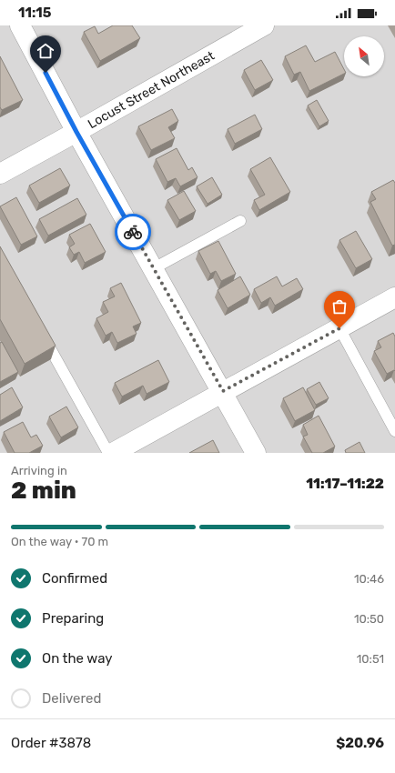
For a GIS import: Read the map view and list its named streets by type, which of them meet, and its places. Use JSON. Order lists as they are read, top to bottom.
{
  "streets": {
    "street": ["Locust Street Northeast"]
  },
  "north": "top left",
  "page": {
    "status": "11:15",
    "heading": ["2 min", "Arriving in", "11:17–11:22"],
    "panel": ["Order #3878", "$20.96"],
    "bar": "On the way · 70 m",
    "list": [
      ["Confirmed", "10:46"],
      ["Preparing", "10:50"],
      ["On the way", "10:51"],
      "Delivered"
    ]
  }
}
